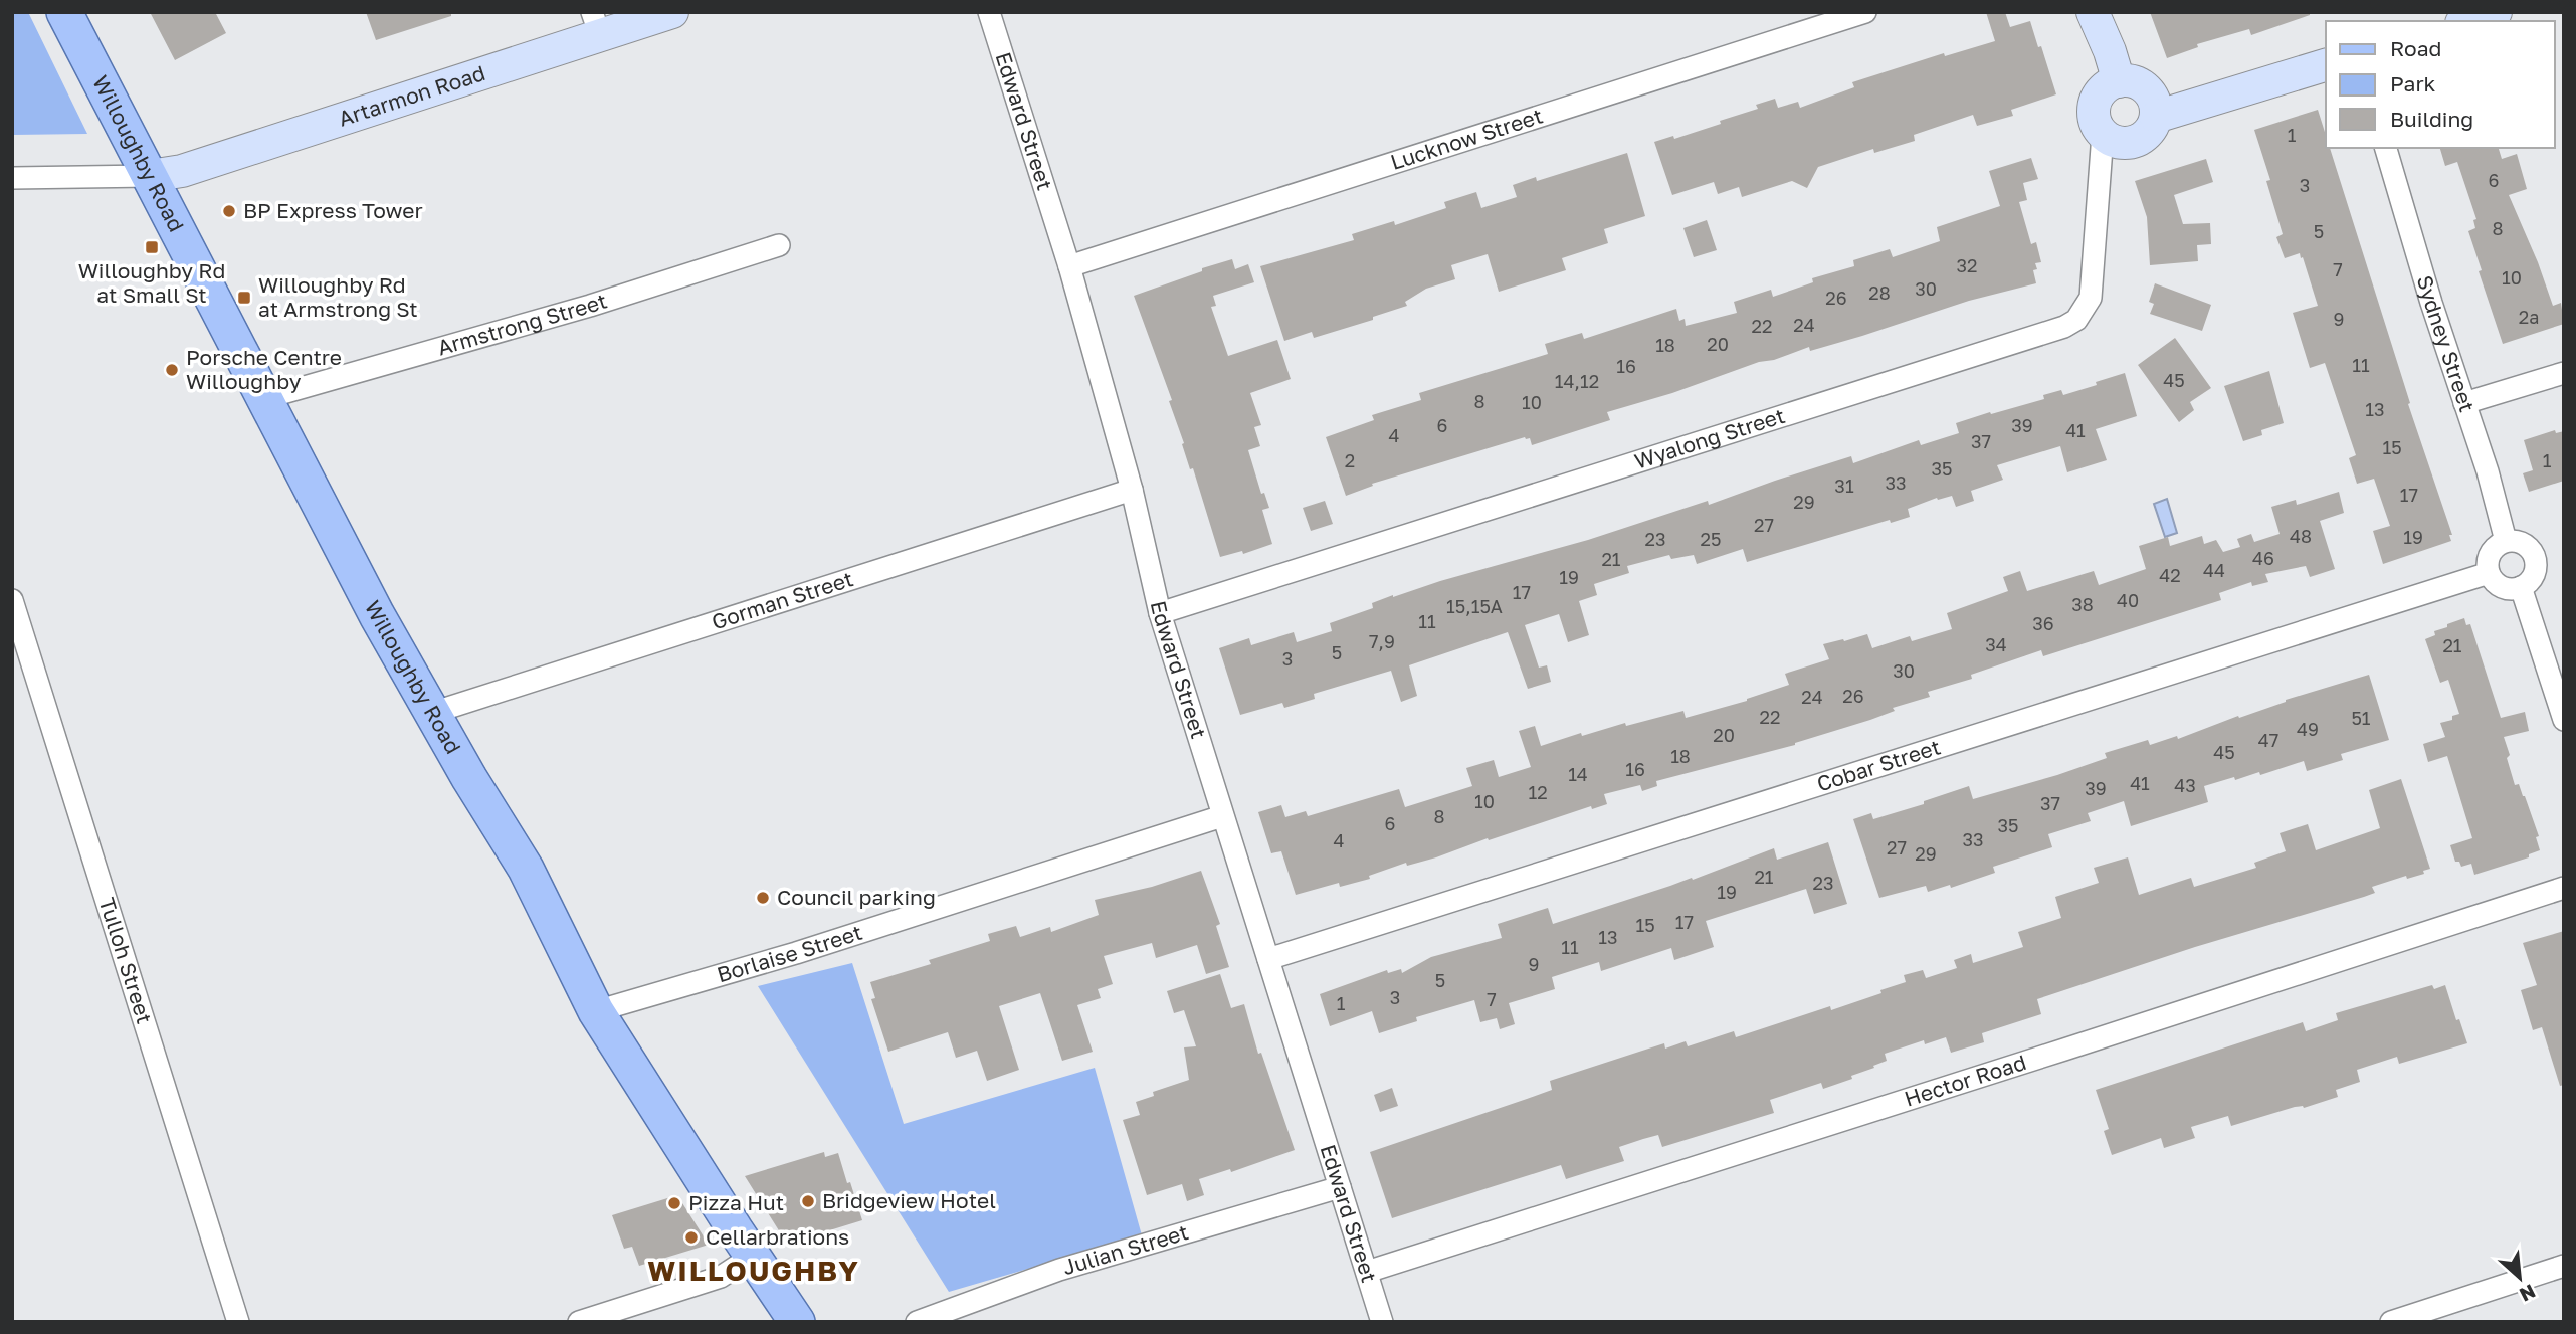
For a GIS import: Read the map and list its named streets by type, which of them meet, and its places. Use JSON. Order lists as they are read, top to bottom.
{
  "streets": {
    "main road": ["Willoughby Road"],
    "street": [
      "Artarmon Road",
      "Edward Street",
      "Lucknow Street",
      "Armstrong Street",
      "Sydney Street",
      "Wyalong Street",
      "Gorman Street",
      "Cobar Street",
      "Borlaise Street",
      "Tulloh Street",
      "Hector Road",
      "Julian Street"
    ]
  },
  "crossings": [
    ["Artarmon Road", "Willoughby Road"],
    ["Edward Street", "Lucknow Street"],
    ["Edward Street", "Wyalong Street"],
    ["Edward Street", "Gorman Street"],
    ["Edward Street", "Cobar Street"],
    ["Edward Street", "Borlaise Street"],
    ["Edward Street", "Hector Road"],
    ["Edward Street", "Julian Street"],
    ["Willoughby Road", "Armstrong Street"],
    ["Willoughby Road", "Gorman Street"],
    ["Willoughby Road", "Borlaise Street"],
    ["Sydney Street", "Cobar Street"]
  ],
  "districts": ["WILLOUGHBY"],
  "places": {
    "other": [
      "BP Express Tower",
      "Porsche Centre Willoughby",
      "Council parking",
      "Bridgeview Hotel",
      "Pizza Hut",
      "Cellarbrations"
    ],
    "transit": ["Willoughby Rd at Small St", "Willoughby Rd at Armstrong St"]
  },
  "house_numbers": [
    "1",
    "6",
    "3",
    "8",
    "5",
    "32",
    "7",
    "10",
    "30",
    "28",
    "26",
    "2a",
    "9",
    "24",
    "22",
    "20",
    "18",
    "11",
    "16",
    "45",
    "14,12",
    "8",
    "10",
    "13",
    "6",
    "39",
    "41",
    "4",
    "37",
    "15",
    "2",
    "1",
    "35",
    "33",
    "31",
    "17",
    "29",
    "27",
    "48",
    "19",
    "23",
    "25",
    "46",
    "21",
    "44",
    "42",
    "19",
    "17",
    "40",
    "38",
    "15,15A",
    "11",
    "36",
    "7,9",
    "34",
    "21",
    "5",
    "3",
    "30",
    "26",
    "24",
    "22",
    "51",
    "49",
    "20",
    "47",
    "45",
    "18",
    "16",
    "14",
    "41",
    "43",
    "39",
    "12",
    "10",
    "37",
    "8",
    "6",
    "35",
    "33",
    "4",
    "27",
    "29",
    "21",
    "23",
    "19",
    "17",
    "15",
    "13",
    "11",
    "9",
    "5",
    "3",
    "7",
    "1"
  ],
  "legend": ["Road", "Park", "Building"],
  "north": "bottom right"
}
